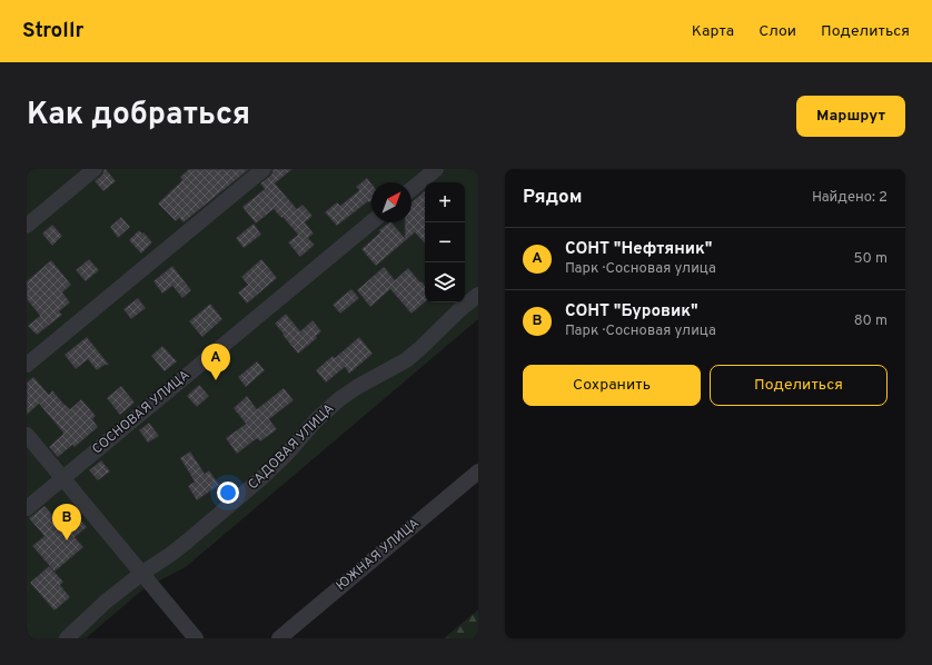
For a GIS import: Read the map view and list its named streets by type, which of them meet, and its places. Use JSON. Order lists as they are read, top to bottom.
{
  "streets": {
    "street": ["СОСНОВАЯ УЛИЦА", "САДОВАЯ УЛИЦА", "ЮЖНАЯ УЛИЦА"]
  },
  "north": "top right",
  "page": {
    "header": "Strollr",
    "nav": ["Карта", "Слои", "Поделиться"],
    "title": "Как добраться",
    "buttons": [
      "Маршрут",
      ["Сохранить", "Поделиться"]
    ],
    "heading": ["Рядом", "Найдено: 2"],
    "map_buttons": ["+", "−"],
    "list": [
      {
        "mark": "A",
        "name": "СОНТ \"Нефтяник\"",
        "note": "Парк · Сосновая улица",
        "value": "50 m"
      },
      {
        "mark": "B",
        "name": "СОНТ \"Буровик\"",
        "note": "Парк · Сосновая улица",
        "value": "80 m"
      }
    ],
    "pins": ["A", "B"]
  }
}
